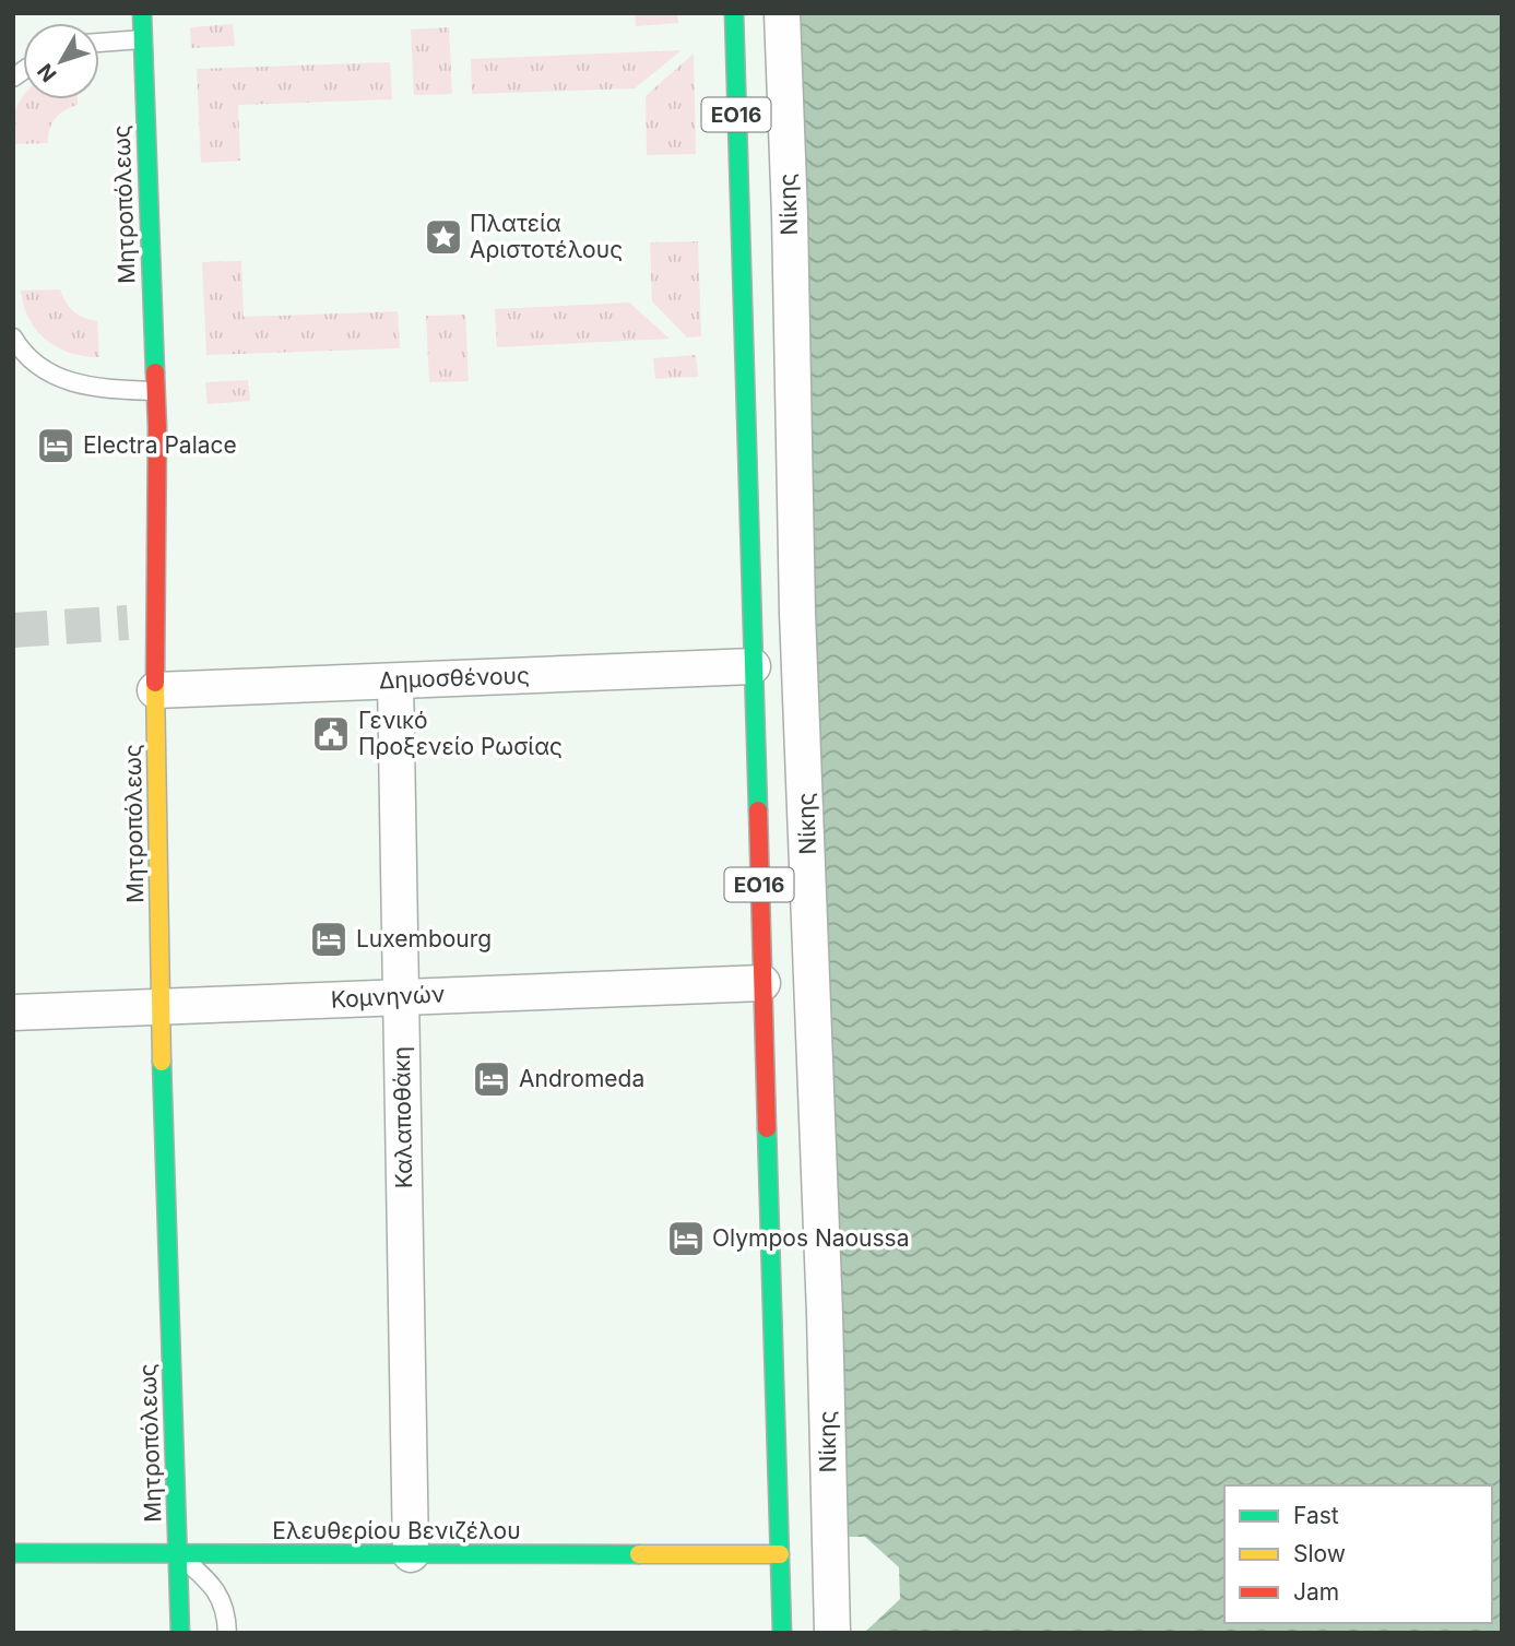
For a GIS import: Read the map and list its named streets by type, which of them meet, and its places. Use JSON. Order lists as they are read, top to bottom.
{
  "streets": {
    "main road": ["ΕΟ16", "Μητροπόλεως", "Ελευθερίου Βενιζέλου"],
    "street": [
      "Νίκης",
      "Δημοσθένους",
      "Κομνηνών",
      "Καλαποθάκη"
    ]
  },
  "crossings": [
    ["ΕΟ16", "Δημοσθένους"],
    ["ΕΟ16", "Κομνηνών"],
    ["ΕΟ16", "Ελευθερίου Βενιζέλου"],
    ["Μητροπόλεως", "Δημοσθένους"],
    ["Μητροπόλεως", "Κομνηνών"],
    ["Μητροπόλεως", "Ελευθερίου Βενιζέλου"],
    ["Δημοσθένους", "Καλαποθάκη"],
    ["Κομνηνών", "Καλαποθάκη"],
    ["Καλαποθάκη", "Ελευθερίου Βενιζέλου"]
  ],
  "places": {
    "place": ["Πλατεία Αριστοτέλους"],
    "hotel": [
      "Electra Palace",
      "Luxembourg",
      "Andromeda",
      "Olympos Naoussa"
    ],
    "public building": ["Γενικό Προξενείο Ρωσίας"]
  },
  "legend": ["Fast", "Slow", "Jam"],
  "north": "bottom left"
}
